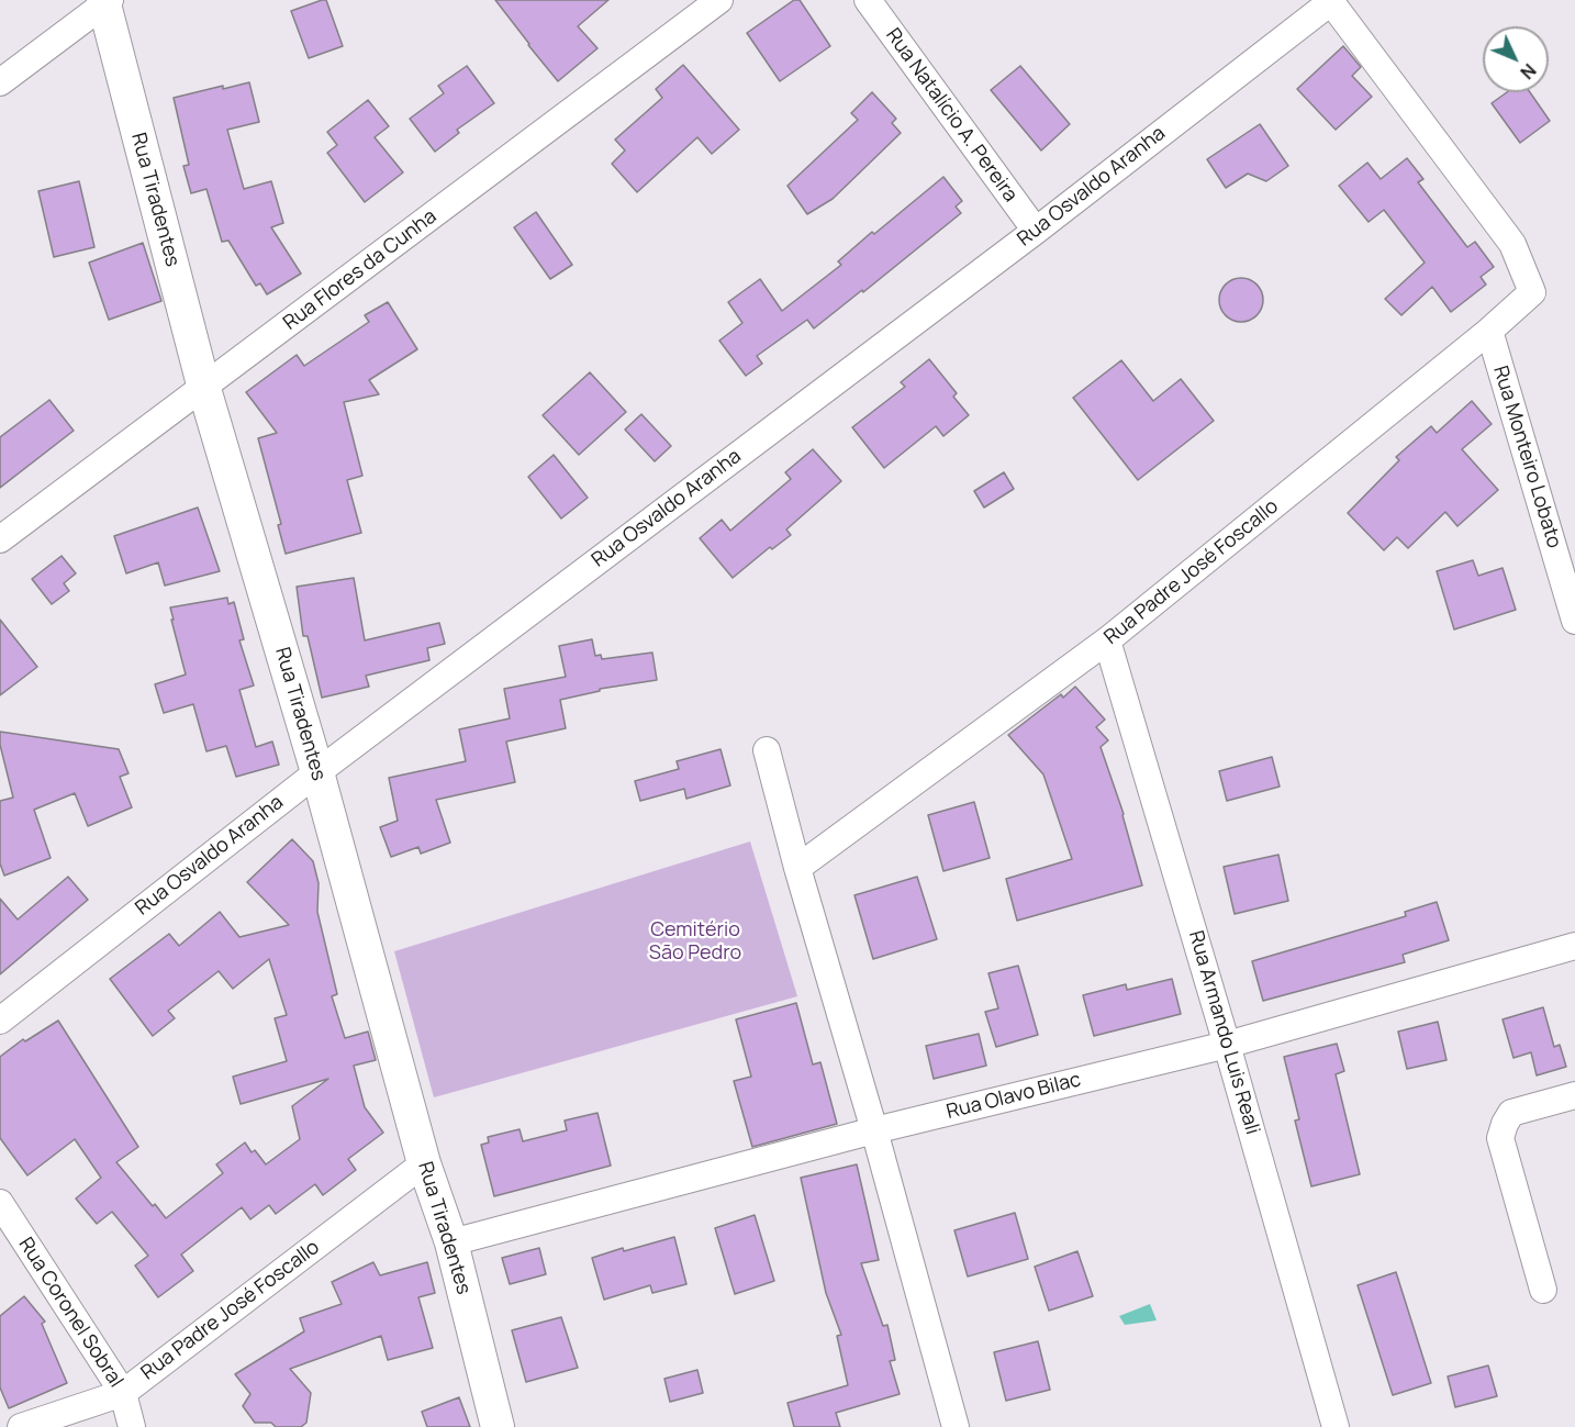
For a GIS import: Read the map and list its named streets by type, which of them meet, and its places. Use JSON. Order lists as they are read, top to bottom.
{
  "streets": {
    "street": [
      "Rua Natalício A. Pereira",
      "Rua Osvaldo Aranha",
      "Rua Tiradentes",
      "Rua Flores da Cunha",
      "Rua Monteiro Lobato",
      "Rua Padre José Foscallo",
      "Rua Armando Luis Reali",
      "Rua Olavo Bilac",
      "Rua Coronel Sobral"
    ]
  },
  "crossings": [
    ["Rua Natalício A. Pereira", "Rua Osvaldo Aranha"],
    ["Rua Osvaldo Aranha", "Rua Tiradentes"],
    ["Rua Osvaldo Aranha", "Rua Padre José Foscallo"],
    ["Rua Tiradentes", "Rua Flores da Cunha"],
    ["Rua Tiradentes", "Rua Padre José Foscallo"],
    ["Rua Tiradentes", "Rua Olavo Bilac"],
    ["Rua Monteiro Lobato", "Rua Padre José Foscallo"],
    ["Rua Padre José Foscallo", "Rua Armando Luis Reali"],
    ["Rua Padre José Foscallo", "Rua Coronel Sobral"],
    ["Rua Armando Luis Reali", "Rua Olavo Bilac"]
  ],
  "parks": ["Cemitério São Pedro"],
  "north": "bottom right"
}
